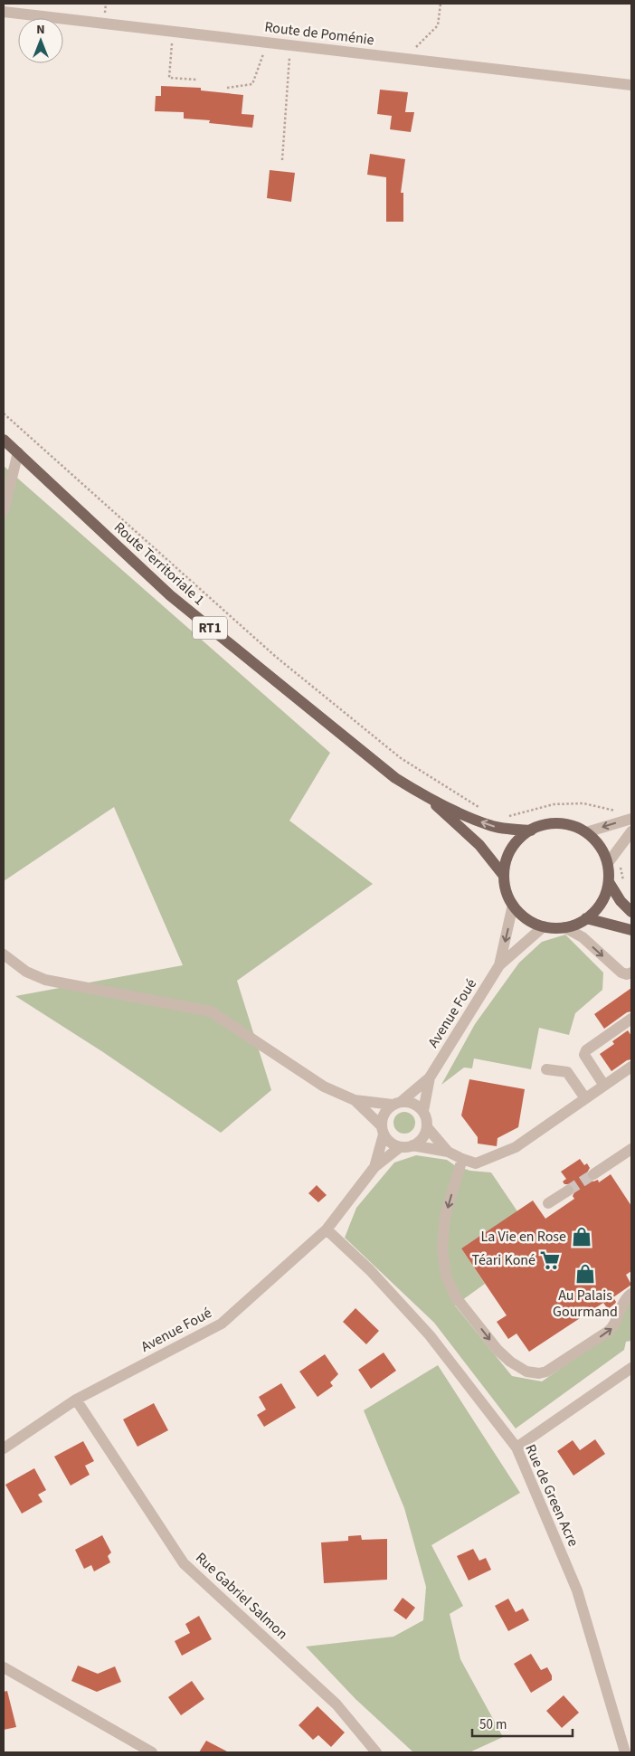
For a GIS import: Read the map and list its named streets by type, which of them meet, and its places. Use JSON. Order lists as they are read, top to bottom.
{
  "streets": {
    "main road": ["Route Territoriale 1", "RT1"],
    "street": [
      "Route de Poménie",
      "Avenue Foué",
      "Rue de Green Acre",
      "Rue Gabriel Salmon"
    ]
  },
  "crossings": [
    ["Route Territoriale 1", "Avenue Foué"],
    ["Avenue Foué", "Rue de Green Acre"],
    ["Avenue Foué", "Rue Gabriel Salmon"]
  ],
  "places": {
    "shop": ["La Vie en Rose", "Au Palais Gourmand"],
    "supermarket": ["Téari Koné"]
  },
  "scale_bar": "50 m",
  "north": "top"
}
